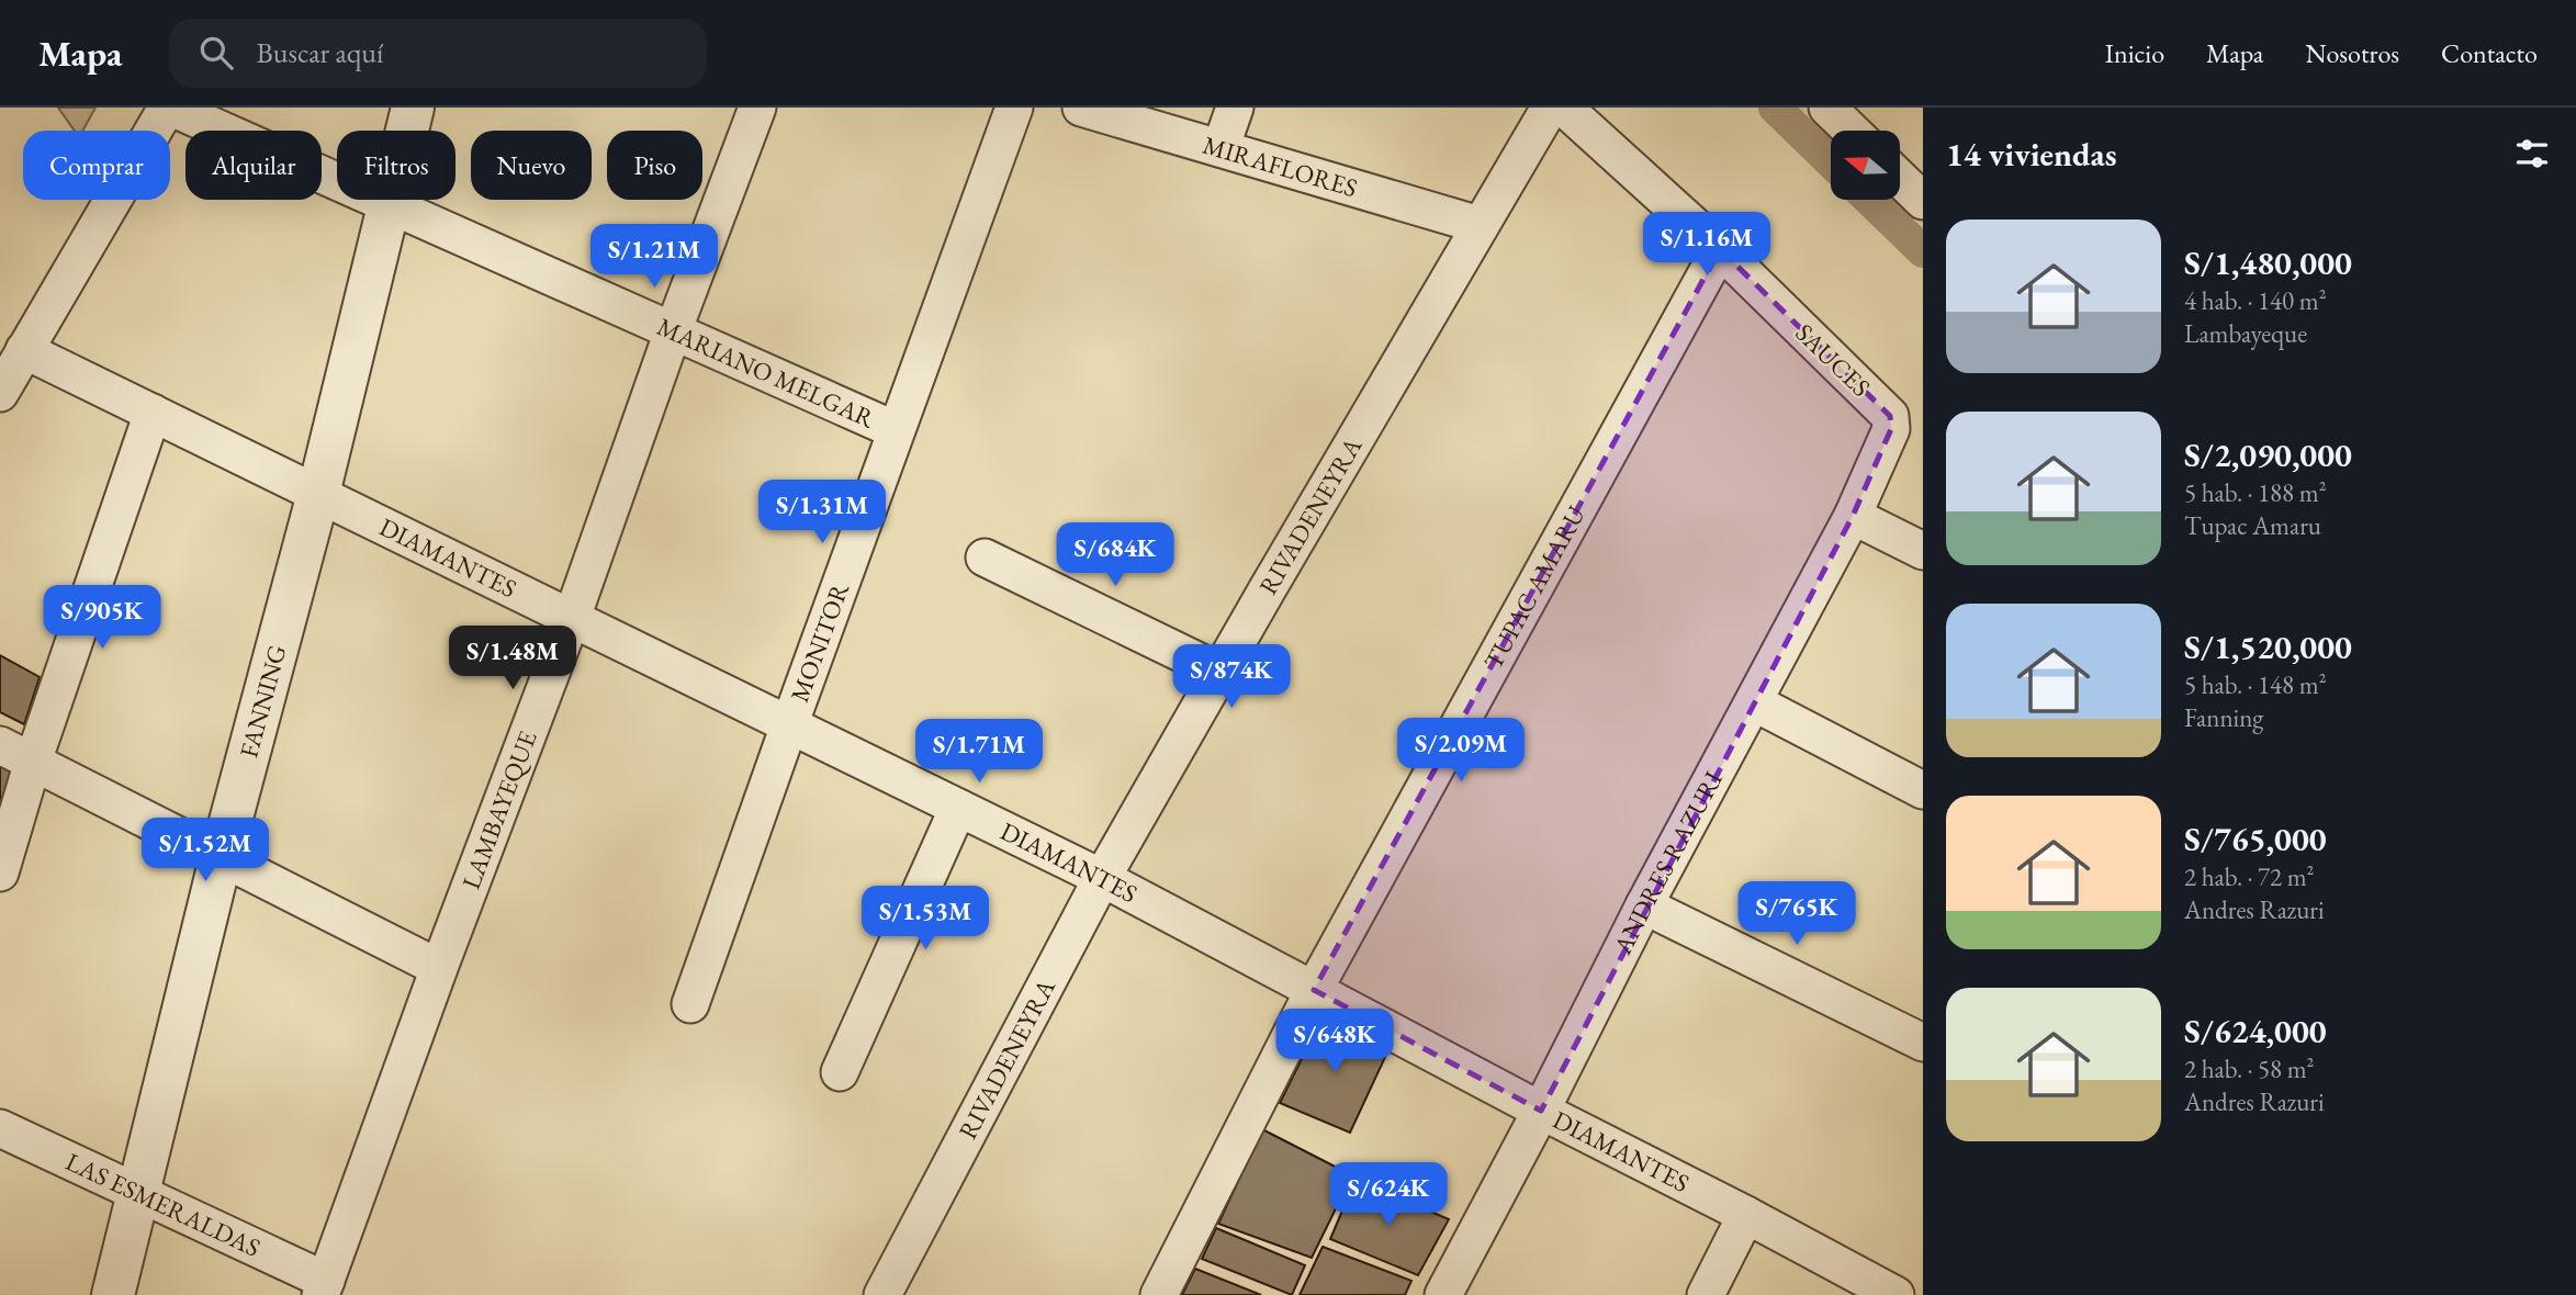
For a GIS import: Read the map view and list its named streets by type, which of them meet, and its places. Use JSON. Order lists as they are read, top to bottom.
{
  "streets": {
    "street": [
      "MIRAFLORES",
      "SAUCES",
      "MARIANO MELGAR",
      "RIVADENEYRA",
      "DIAMANTES",
      "TUPAC AMARU",
      "MONITOR",
      "FANNING",
      "LAMBAYEQUE",
      "ANDRES RAZURI",
      "LAS ESMERALDAS"
    ]
  },
  "crossings": [
    ["MIRAFLORES", "RIVADENEYRA"],
    ["SAUCES", "TUPAC AMARU"],
    ["SAUCES", "ANDRES RAZURI"],
    ["MARIANO MELGAR", "MONITOR"],
    ["MARIANO MELGAR", "FANNING"],
    ["MARIANO MELGAR", "LAMBAYEQUE"],
    ["RIVADENEYRA", "DIAMANTES"],
    ["DIAMANTES", "TUPAC AMARU"],
    ["DIAMANTES", "MONITOR"],
    ["DIAMANTES", "FANNING"],
    ["DIAMANTES", "LAMBAYEQUE"],
    ["DIAMANTES", "ANDRES RAZURI"],
    ["FANNING", "LAS ESMERALDAS"],
    ["LAMBAYEQUE", "LAS ESMERALDAS"]
  ],
  "north": "left",
  "page": {
    "header": "Mapa",
    "search": "Buscar aquí",
    "nav": [
      "Inicio",
      "Mapa",
      "Nosotros",
      "Contacto"
    ],
    "heading": "14 viviendas",
    "chip": [
      "Comprar",
      "Alquilar",
      "Filtros",
      "Nuevo",
      "Piso"
    ],
    "list": [
      {
        "name": "S/1,480,000",
        "note": "4 hab. · 140 m² · Lambayeque"
      },
      {
        "name": "S/2,090,000",
        "note": "5 hab. · 188 m² · Tupac Amaru"
      },
      {
        "name": "S/1,520,000",
        "note": "5 hab. · 148 m² · Fanning"
      },
      {
        "name": "S/765,000",
        "note": "2 hab. · 72 m² · Andres Razuri"
      },
      {
        "name": "S/624,000",
        "note": "2 hab. · 58 m² · Andres Razuri"
      }
    ],
    "price": [
      "S/1.16M",
      "S/1.21M",
      "S/1.31M",
      "S/684K",
      "S/905K",
      "S/1.48M",
      "S/874K",
      "S/2.09M",
      "S/1.71M",
      "S/1.52M",
      "S/765K",
      "S/1.53M",
      "S/648K",
      "S/624K"
    ]
  }
}
